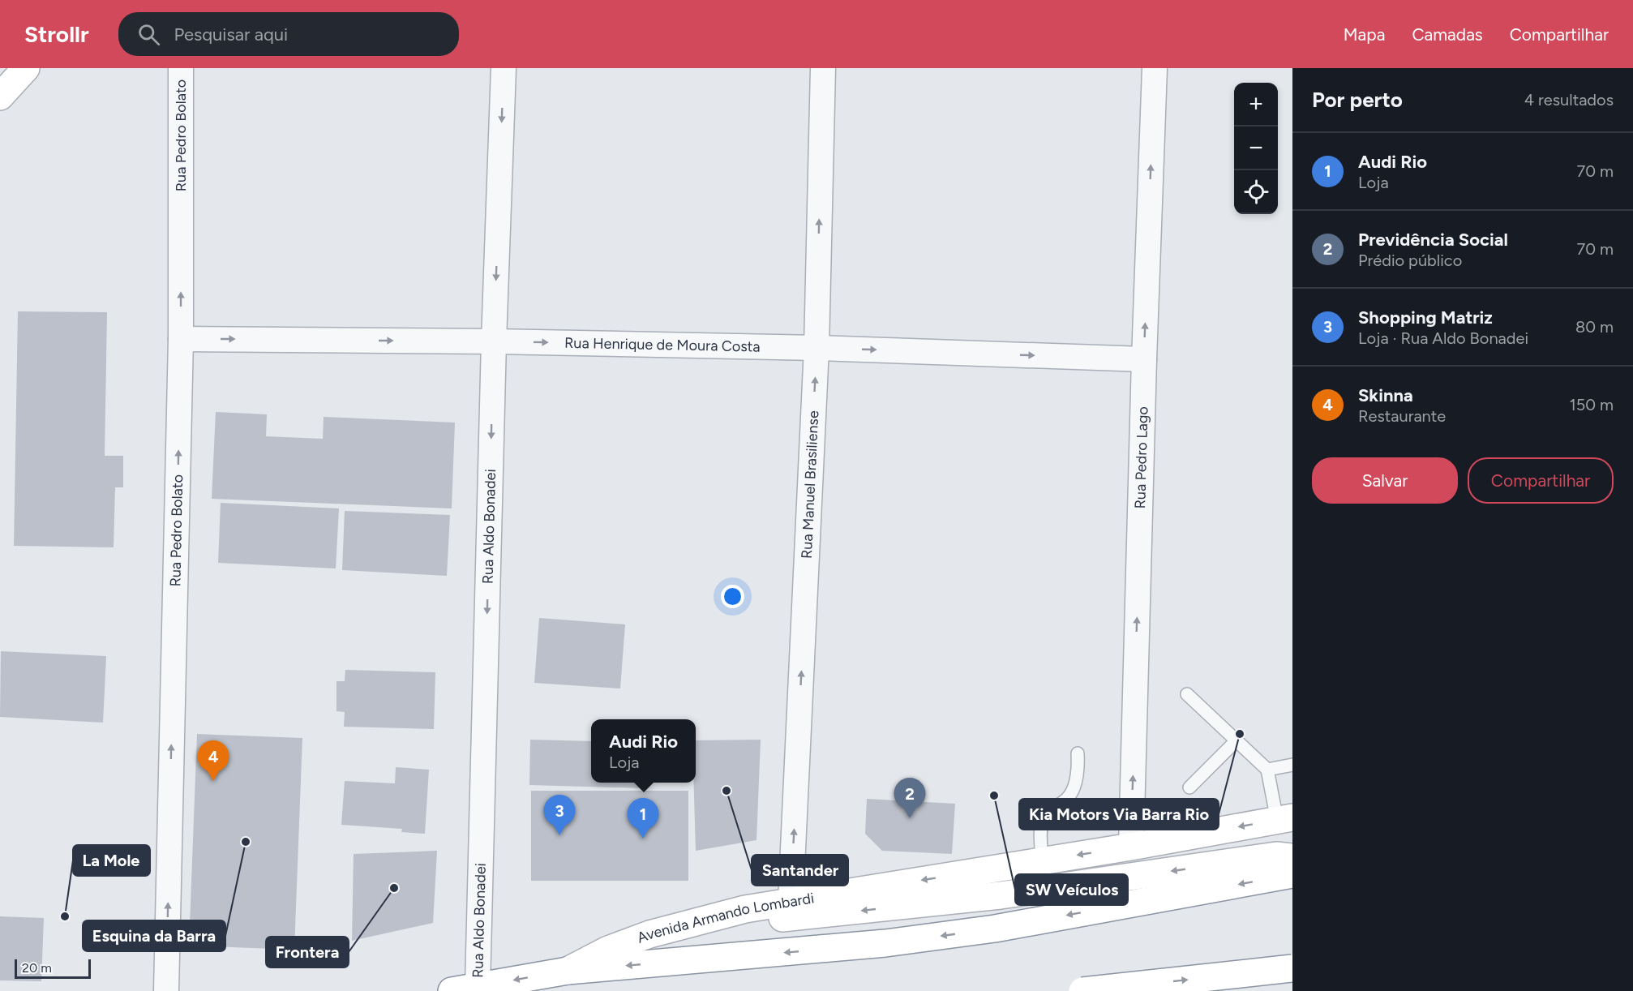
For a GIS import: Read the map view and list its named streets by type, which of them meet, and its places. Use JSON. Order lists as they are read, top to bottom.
{
  "streets": {
    "main road": ["Avenida Armando Lombardi"],
    "street": [
      "Rua Pedro Bolato",
      "Rua Henrique de Moura Costa",
      "Rua Pedro Lago",
      "Rua Manuel Brasiliense",
      "Rua Aldo Bonadei"
    ]
  },
  "crossings": [
    ["Rua Pedro Bolato", "Rua Henrique de Moura Costa"],
    ["Rua Henrique de Moura Costa", "Rua Pedro Lago"],
    ["Rua Henrique de Moura Costa", "Rua Manuel Brasiliense"],
    ["Rua Henrique de Moura Costa", "Rua Aldo Bonadei"],
    ["Rua Pedro Lago", "Avenida Armando Lombardi"],
    ["Rua Manuel Brasiliense", "Avenida Armando Lombardi"],
    ["Rua Aldo Bonadei", "Avenida Armando Lombardi"]
  ],
  "one_way": [
    "Rua Pedro Bolato",
    "Rua Henrique de Moura Costa",
    "Rua Pedro Lago",
    "Rua Manuel Brasiliense",
    "Rua Aldo Bonadei"
  ],
  "places": [
    "Kia Motors Via Barra Rio",
    "Santander",
    "SW Veículos",
    "Esquina da Barra",
    "Frontera",
    "La Mole"
  ],
  "scale_bar": "20 m",
  "page": {
    "header": "Strollr",
    "search": "Pesquisar aqui",
    "nav": ["Mapa", "Camadas", "Compartilhar"],
    "heading": ["Por perto", "4 resultados"],
    "map_buttons": ["+", "−"],
    "list": [
      {
        "mark": "1",
        "name": "Audi Rio",
        "note": "Loja",
        "value": "70 m"
      },
      {
        "mark": "2",
        "name": "Previdência Social",
        "note": "Prédio público",
        "value": "70 m"
      },
      {
        "mark": "3",
        "name": "Shopping Matriz",
        "note": "Loja · Rua Aldo Bonadei",
        "value": "80 m"
      },
      {
        "mark": "4",
        "name": "Skinna",
        "note": "Restaurante",
        "value": "150 m"
      }
    ],
    "buttons": ["Salvar", "Compartilhar"],
    "popup": ["Audi Rio", "Loja"],
    "pins": [
      "4",
      "2",
      "3",
      "1"
    ],
    "scale": "20 m"
  }
}
